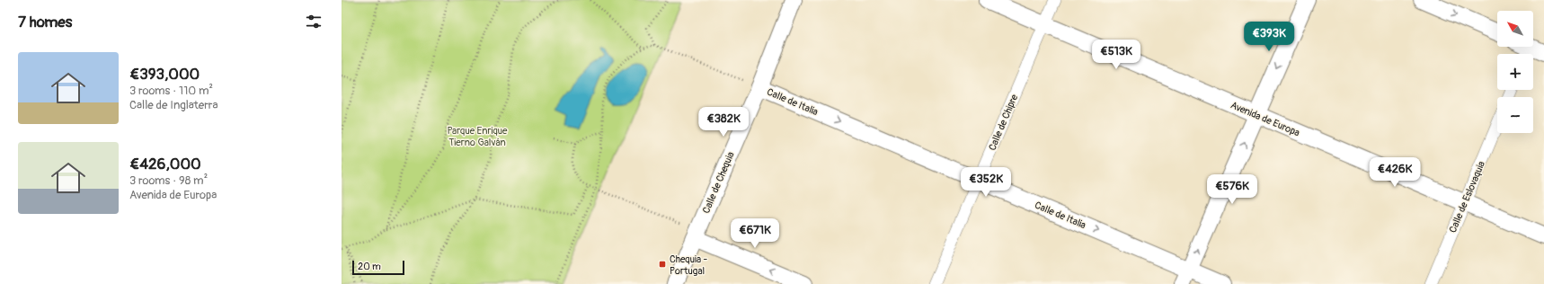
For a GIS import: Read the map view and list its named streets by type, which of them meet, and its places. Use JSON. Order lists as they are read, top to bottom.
{
  "streets": {
    "street": [
      "Calle de Italia",
      "Avenida de Europa",
      "Calle de Chipre",
      "Calle de Chequia",
      "Calle de Eslovaquia"
    ]
  },
  "crossings": [
    ["Calle de Italia", "Calle de Chipre"],
    ["Calle de Italia", "Calle de Chequia"],
    ["Avenida de Europa", "Calle de Chipre"],
    ["Avenida de Europa", "Calle de Eslovaquia"]
  ],
  "one_way": ["Calle de Italia"],
  "parks": ["Parque Enrique Tierno Galván"],
  "places": {
    "transit": ["Chequia - Portugal"]
  },
  "scale_bar": "20 m",
  "north": "top left",
  "page": {
    "heading": "7 homes",
    "map_buttons": ["+", "−"],
    "price": [
      "€393K",
      "€513K",
      "€382K",
      "€426K",
      "€352K",
      "€576K",
      "€671K"
    ],
    "list": [
      {
        "name": "€393,000",
        "note": "3 rooms · 110 m² · Calle de Inglaterra"
      },
      {
        "name": "€426,000",
        "note": "3 rooms · 98 m² · Avenida de Europa"
      }
    ],
    "scale": "20 m"
  }
}
